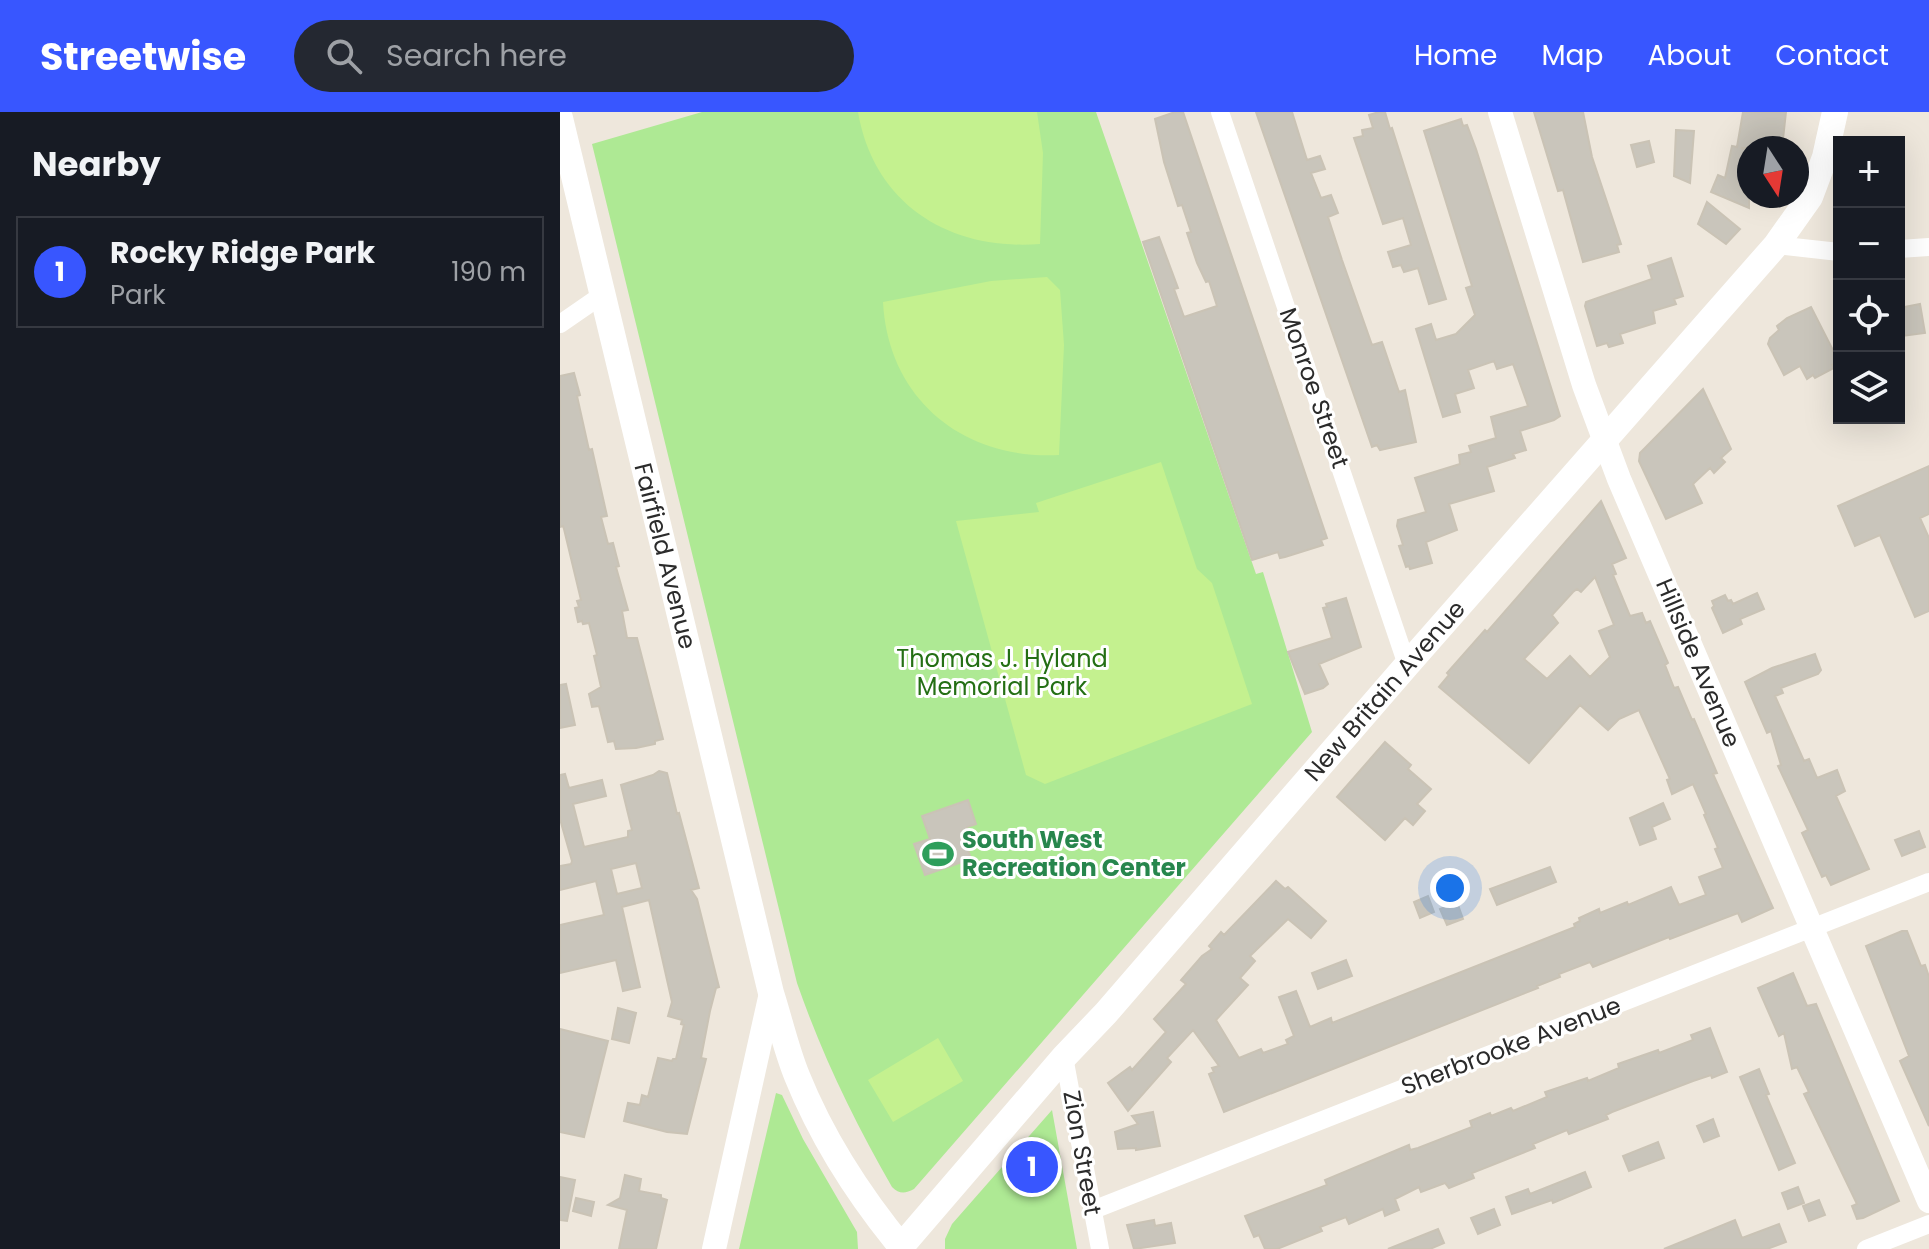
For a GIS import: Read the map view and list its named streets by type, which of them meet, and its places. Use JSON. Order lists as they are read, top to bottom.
{
  "streets": {
    "main road": ["Fairfield Avenue", "New Britain Avenue"],
    "street": [
      "Monroe Street",
      "Hillside Avenue",
      "Sherbrooke Avenue",
      "Zion Street"
    ]
  },
  "crossings": [
    ["Monroe Street", "New Britain Avenue"],
    ["Fairfield Avenue", "New Britain Avenue"],
    ["Hillside Avenue", "New Britain Avenue"],
    ["Hillside Avenue", "Sherbrooke Avenue"],
    ["New Britain Avenue", "Zion Street"],
    ["Sherbrooke Avenue", "Zion Street"]
  ],
  "parks": ["Thomas J. Hyland Memorial Park"],
  "places": {
    "sports": ["South West Recreation Center"]
  },
  "north": "bottom",
  "page": {
    "header": "Streetwise",
    "search": "Search here",
    "nav": [
      "Home",
      "Map",
      "About",
      "Contact"
    ],
    "heading": "Nearby",
    "map_buttons": ["+", "−"],
    "list": [
      {
        "mark": "1",
        "name": "Rocky Ridge Park",
        "note": "Park",
        "value": "190 m"
      }
    ],
    "pins": "1"
  }
}
